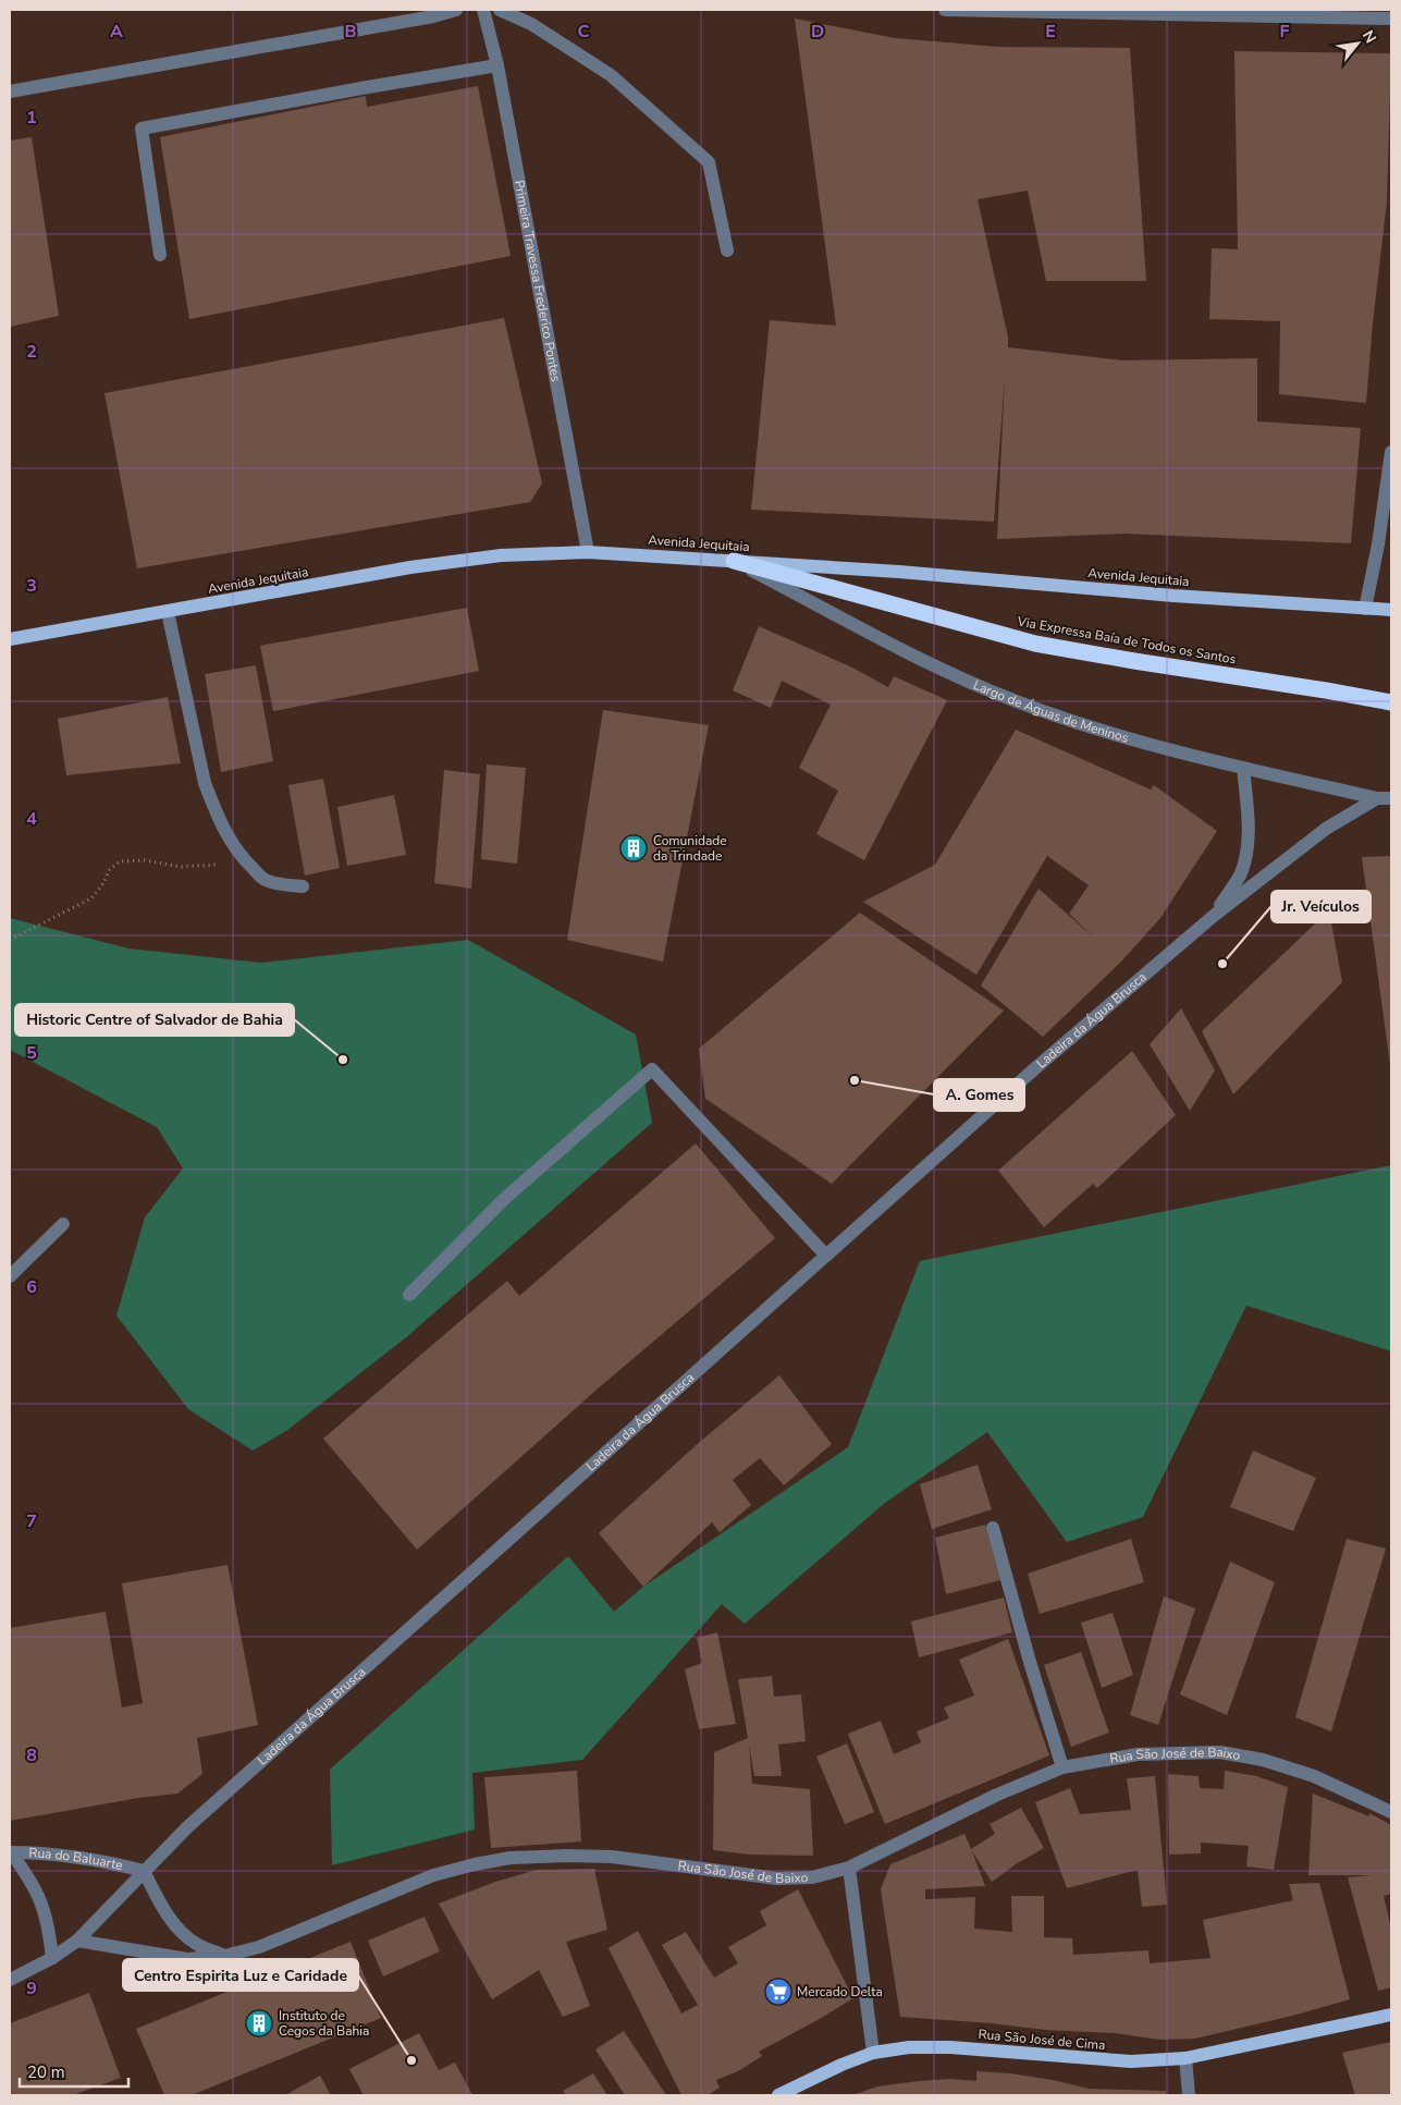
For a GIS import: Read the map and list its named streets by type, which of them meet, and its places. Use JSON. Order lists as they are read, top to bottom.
{
  "streets": {
    "highway": ["Via Expressa Baía de Todos os Santos"],
    "main road": ["Avenida Jequitaia", "Rua São José de Cima"],
    "street": [
      "Primeira Travessa Frederico Pontes",
      "Largo de Águas de Meninos",
      "Ladeira da Água Brusca",
      "Rua São José de Baixo",
      "Rua do Baluarte"
    ]
  },
  "crossings": [
    ["Primeira Travessa Frederico Pontes", "Avenida Jequitaia"],
    ["Avenida Jequitaia", "Via Expressa Baía de Todos os Santos"],
    ["Avenida Jequitaia", "Largo de Águas de Meninos"],
    ["Via Expressa Baía de Todos os Santos", "Largo de Águas de Meninos"],
    ["Largo de Águas de Meninos", "Ladeira da Água Brusca"],
    ["Ladeira da Água Brusca", "Rua São José de Baixo"],
    ["Ladeira da Água Brusca", "Rua do Baluarte"]
  ],
  "places": {
    "building": ["Comunidade da Trindade", "Instituto de Cegos da Bahia"],
    "other": [
      "Jr. Veículos",
      "Historic Centre of Salvador de Bahia",
      "A. Gomes",
      "Centro Espirita Luz e Caridade"
    ],
    "supermarket": ["Mercado Delta"]
  },
  "scale_bar": "20 m",
  "north": "top right",
  "grid": {
    "columns": [
      "A",
      "B",
      "C",
      "D",
      "E",
      "F"
    ],
    "rows": [
      "1",
      "2",
      "3",
      "4",
      "5",
      "6",
      "7",
      "8",
      "9"
    ]
  }
}
